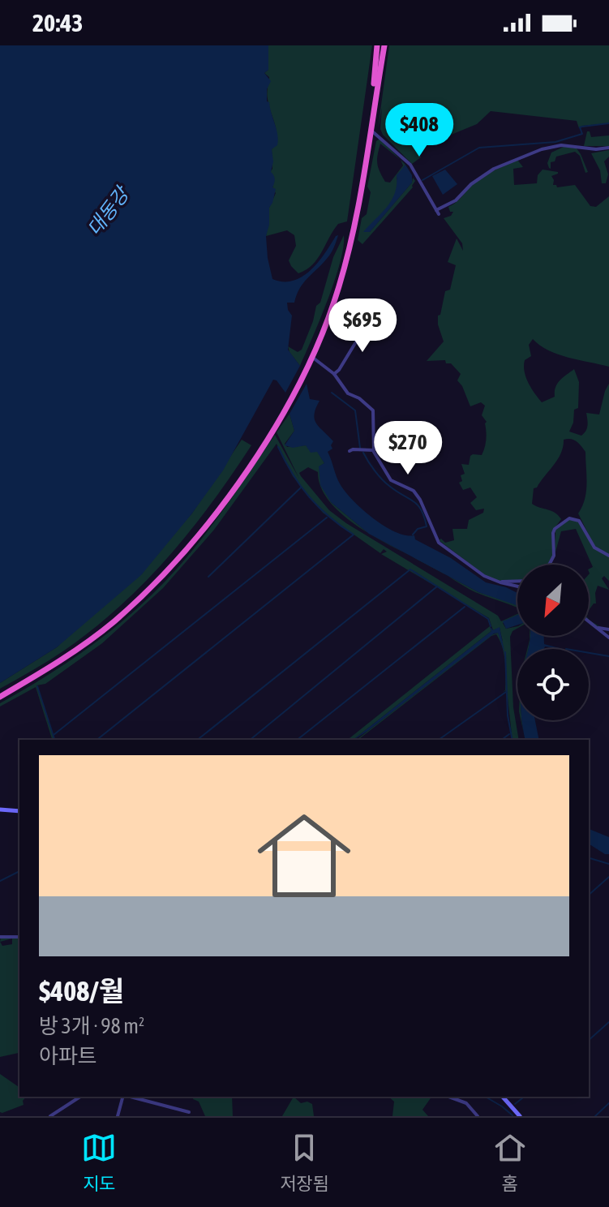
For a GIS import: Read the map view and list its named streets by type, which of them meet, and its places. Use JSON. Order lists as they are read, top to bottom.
{
  "water": ["대동강"],
  "north": "bottom left",
  "page": {
    "status": "20:43",
    "price": ["$408", "$695", "$270"],
    "list": [
      {
        "name": "$408/월",
        "note": "방 3개 · 98 m² · 아파트"
      }
    ],
    "tabs": ["지도", "저장됨", "홈"]
  }
}
